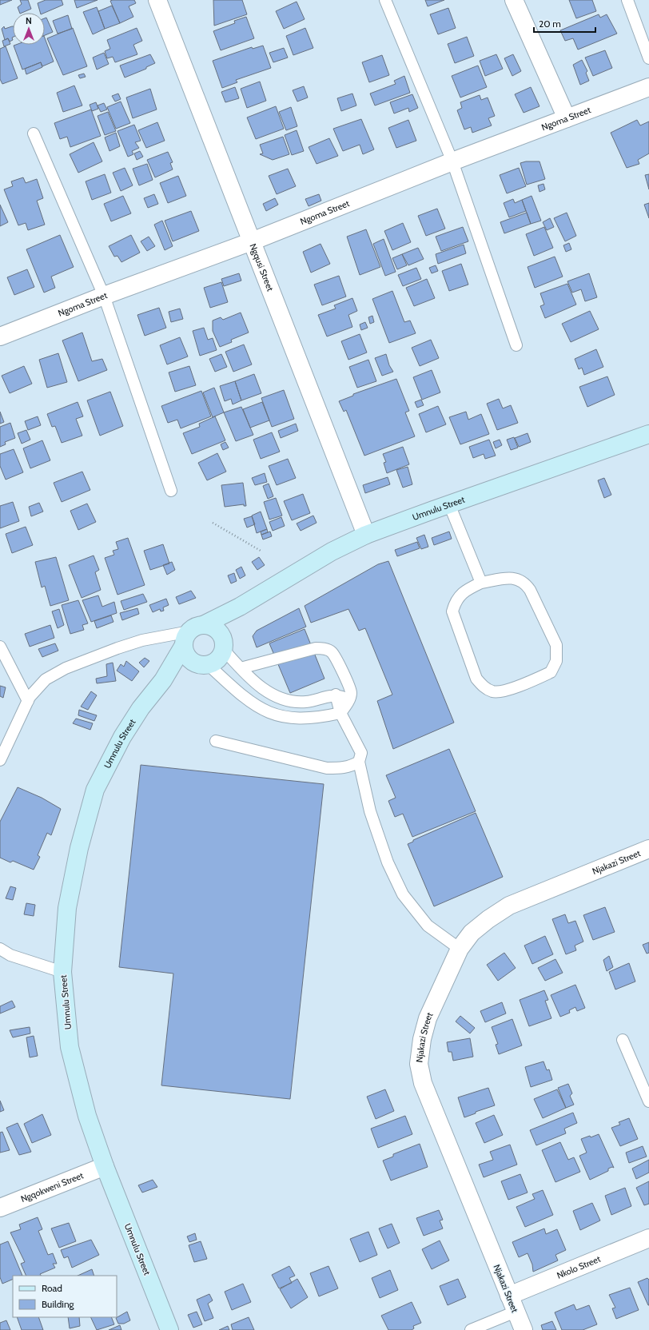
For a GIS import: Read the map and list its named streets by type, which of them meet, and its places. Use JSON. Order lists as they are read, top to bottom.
{
  "streets": {
    "street": [
      "Ngoma Street",
      "Ngqusi Street",
      "Umnulu Street",
      "Njakazi Street",
      "Ngqokweni Street",
      "Nkolo Street"
    ]
  },
  "crossings": [
    ["Ngoma Street", "Ngqusi Street"],
    ["Ngqusi Street", "Umnulu Street"],
    ["Umnulu Street", "Ngqokweni Street"],
    ["Njakazi Street", "Nkolo Street"]
  ],
  "legend": ["Road", "Building"],
  "scale_bar": "20 m",
  "north": "top"
}
